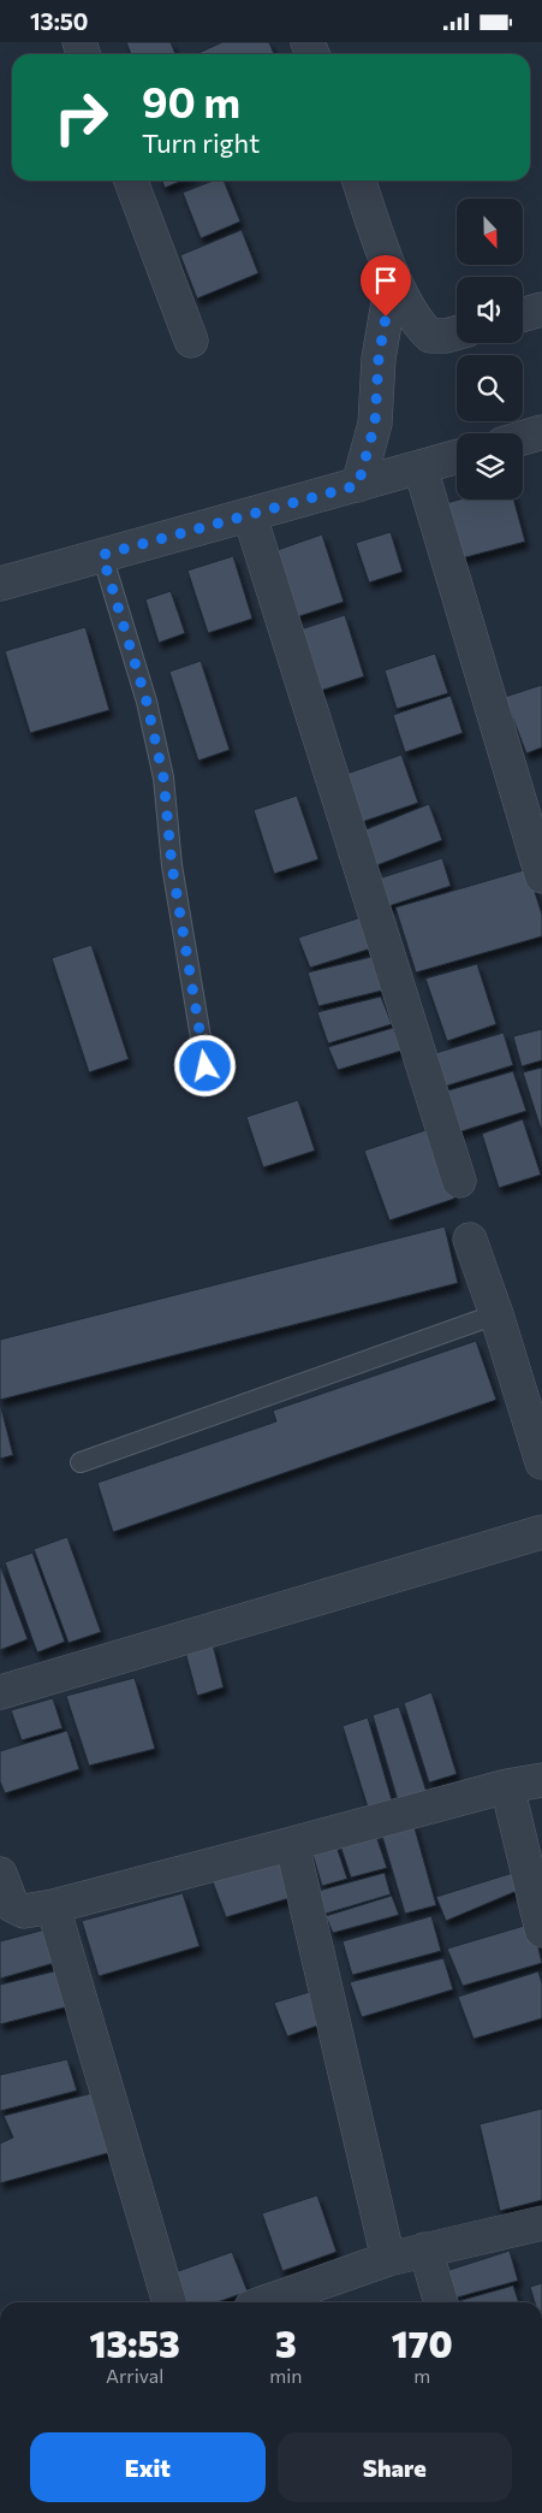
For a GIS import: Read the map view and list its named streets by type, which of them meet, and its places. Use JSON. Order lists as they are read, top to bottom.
{
  "north": "bottom",
  "page": {
    "status": "13:50",
    "turn": ["90 m", "Turn right"],
    "eta": [
      "13:53",
      "Arrival",
      "3",
      "min",
      "170",
      "m"
    ],
    "buttons": ["Exit", "Share"]
  }
}
